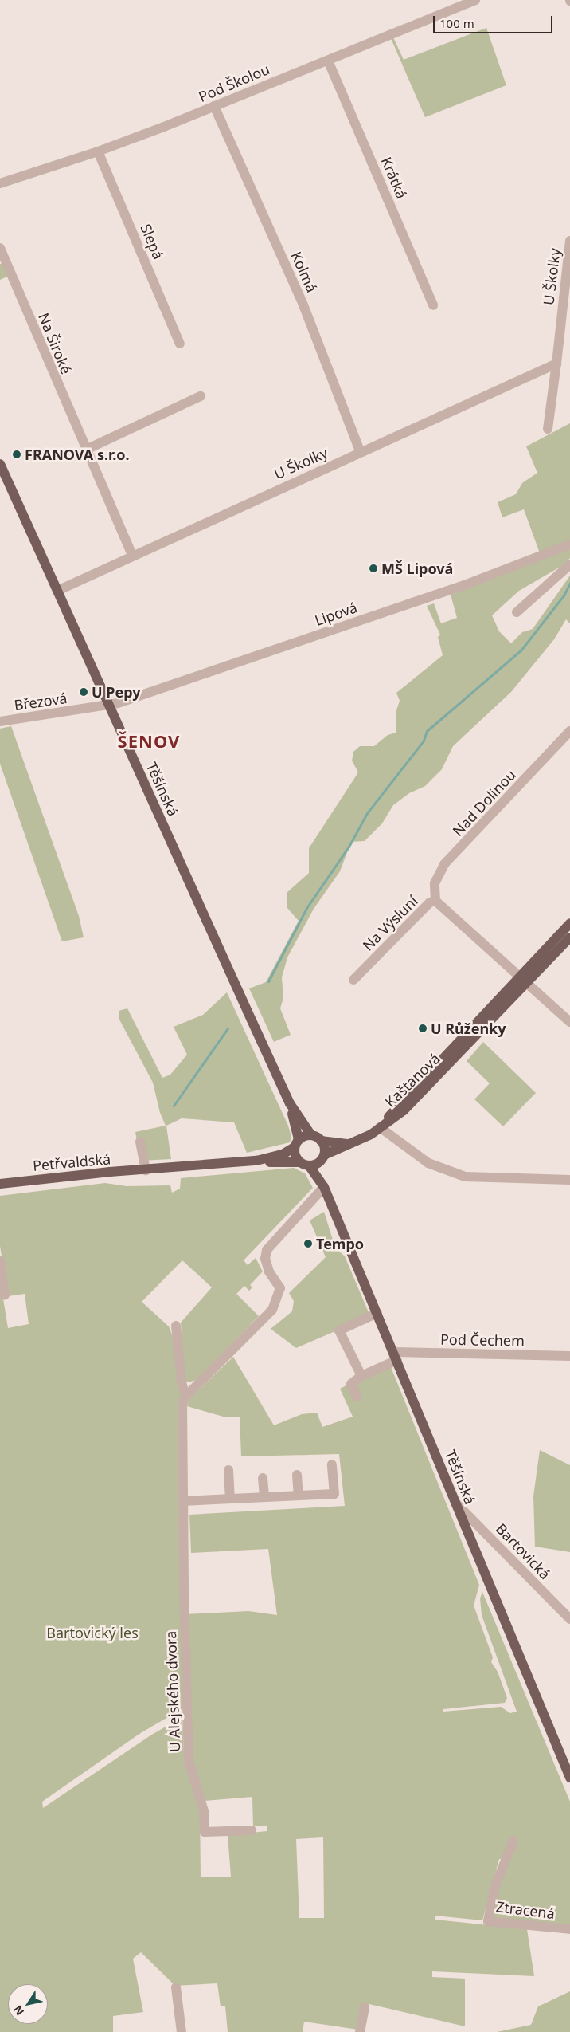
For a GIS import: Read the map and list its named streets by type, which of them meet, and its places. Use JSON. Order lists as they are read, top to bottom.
{
  "streets": {
    "main road": ["Těšínská", "Kaštanová", "Petřvaldská"],
    "street": [
      "Pod Školou",
      "Krátká",
      "Slepá",
      "Kolmá",
      "U Školky",
      "Na Široké",
      "Lipová",
      "Březová",
      "Nad Dolinou",
      "Na Výsluní",
      "Pod Čechem",
      "Bartovická",
      "U Alejského dvora",
      "Ztracená"
    ]
  },
  "crossings": [
    ["Pod Školou", "Krátká"],
    ["Pod Školou", "Slepá"],
    ["Pod Školou", "Kolmá"],
    ["Kolmá", "U Školky"],
    ["U Školky", "Na Široké"],
    ["U Školky", "Těšínská"],
    ["Lipová", "Březová"],
    ["Lipová", "Těšínská"],
    ["Březová", "Těšínská"],
    ["Těšínská", "Kaštanová"],
    ["Těšínská", "Petřvaldská"],
    ["Těšínská", "Pod Čechem"],
    ["Těšínská", "Bartovická"],
    ["Nad Dolinou", "Na Výsluní"],
    ["Na Výsluní", "Kaštanová"],
    ["Kaštanová", "Petřvaldská"]
  ],
  "districts": ["ŠENOV"],
  "parks": ["Bartovický les"],
  "places": [
    "FRANOVA s.r.o.",
    "MŠ Lipová",
    "U Pepy",
    "U Růženky",
    "Tempo"
  ],
  "scale_bar": "100 m",
  "north": "bottom left"
}
